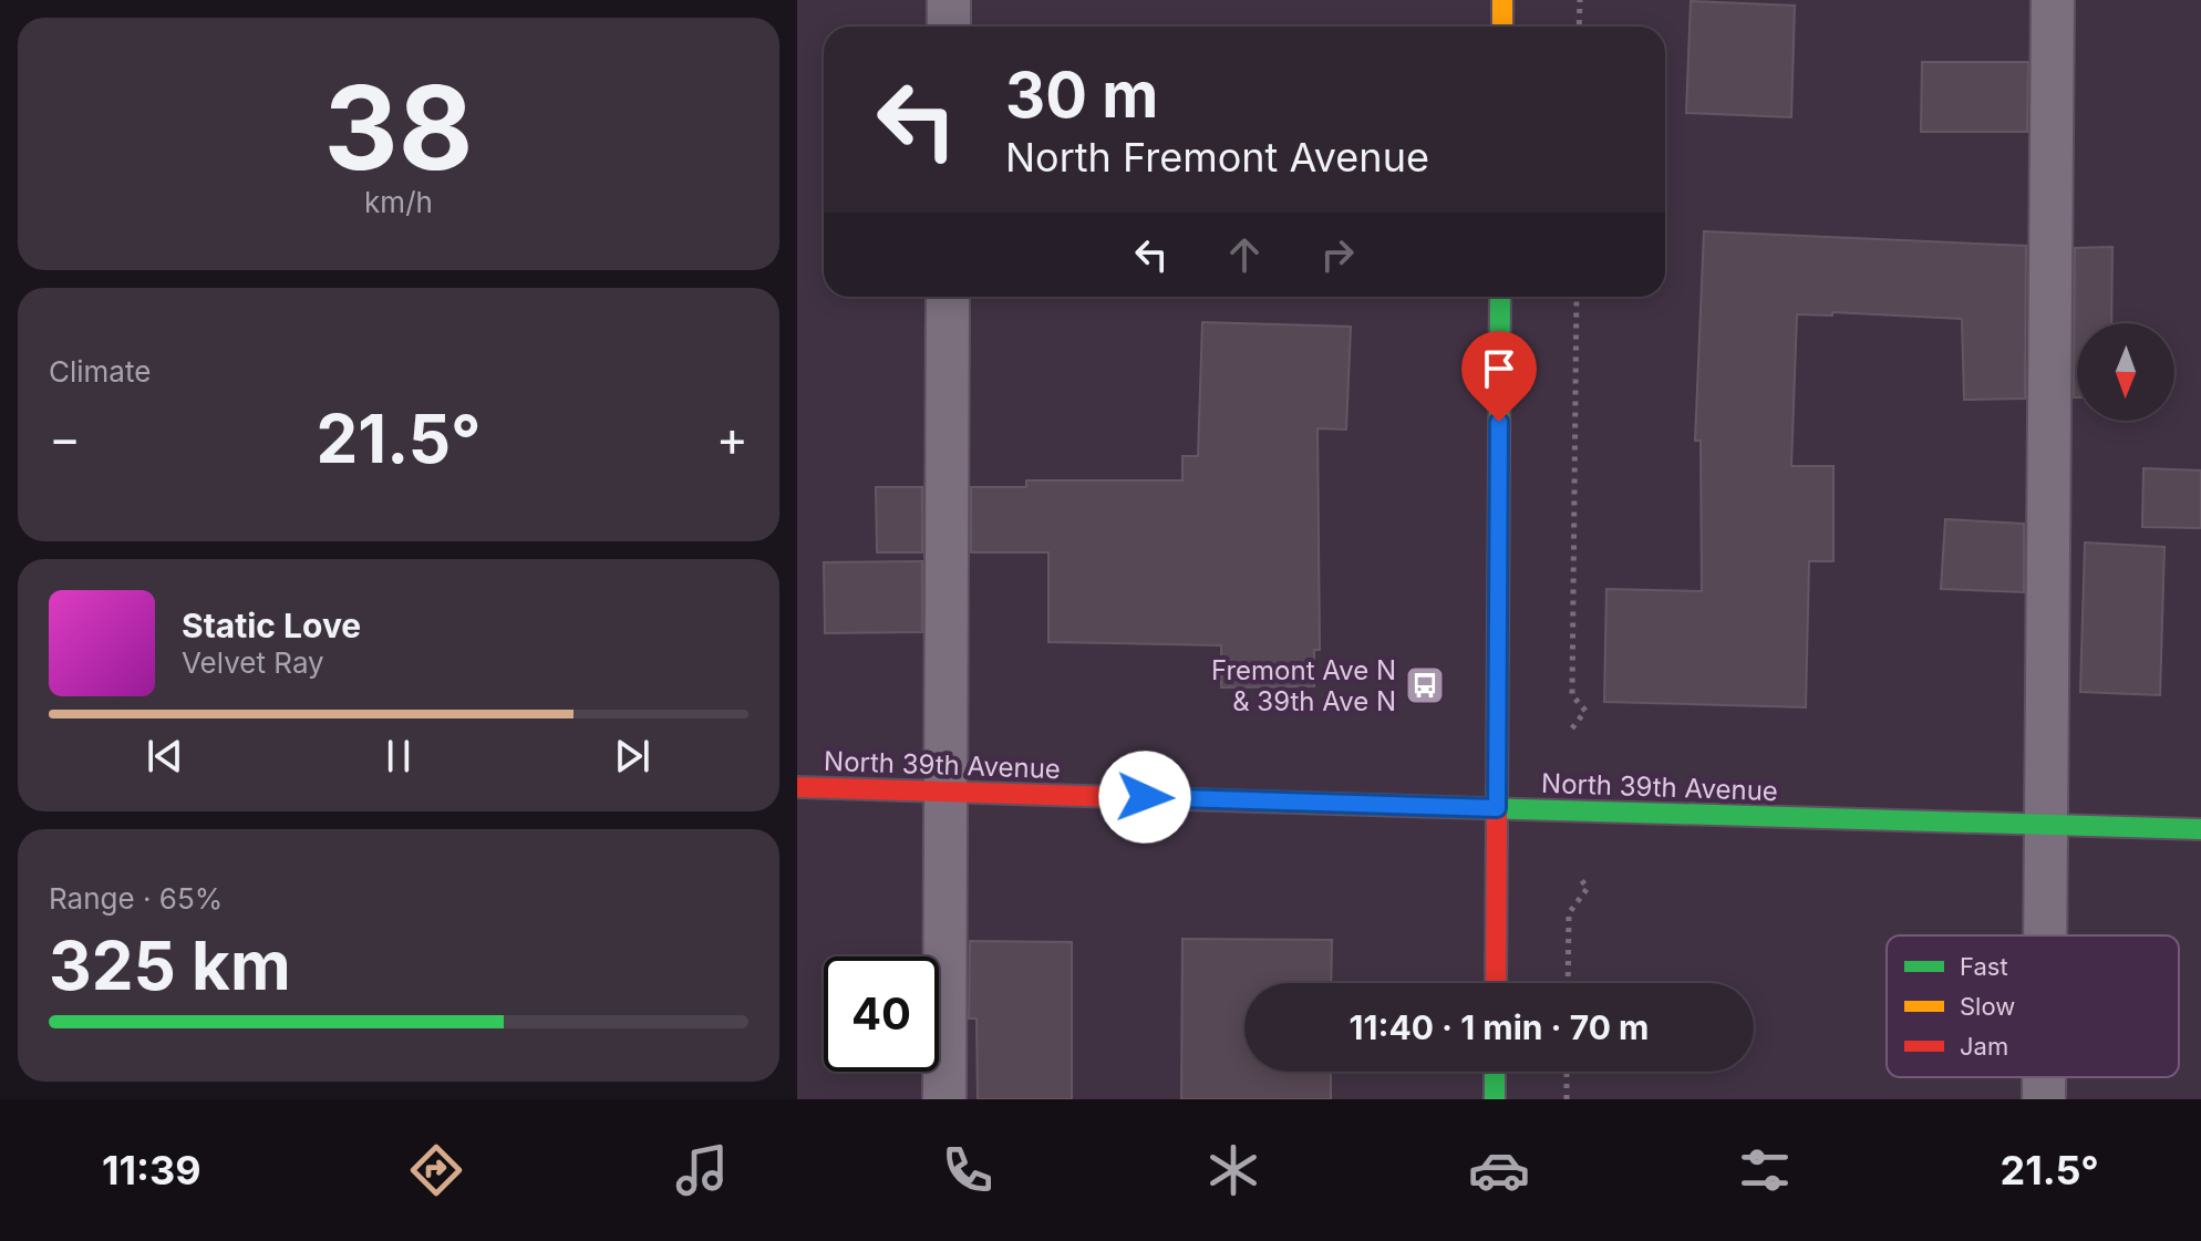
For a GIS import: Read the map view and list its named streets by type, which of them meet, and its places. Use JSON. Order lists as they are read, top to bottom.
{
  "streets": {
    "street": ["North 39th Avenue"]
  },
  "places": {
    "bus stop": ["Fremont Ave N & 39th Ave N"]
  },
  "legend": ["Fast", "Slow", "Jam"],
  "north": "bottom",
  "page": {
    "tile": [
      ["38", "km/h"],
      "Climate",
      ["Range · 65%", "325 km"]
    ],
    "turn": ["30 m", "North Fremont Avenue"],
    "heat": ["−", "21.5°", "+"],
    "song": ["Static Love", "Velvet Ray"],
    "limit": "40",
    "trip": "11:40 · 1 min · 70 m",
    "tabs": ["11:39", "21.5°"]
  }
}
